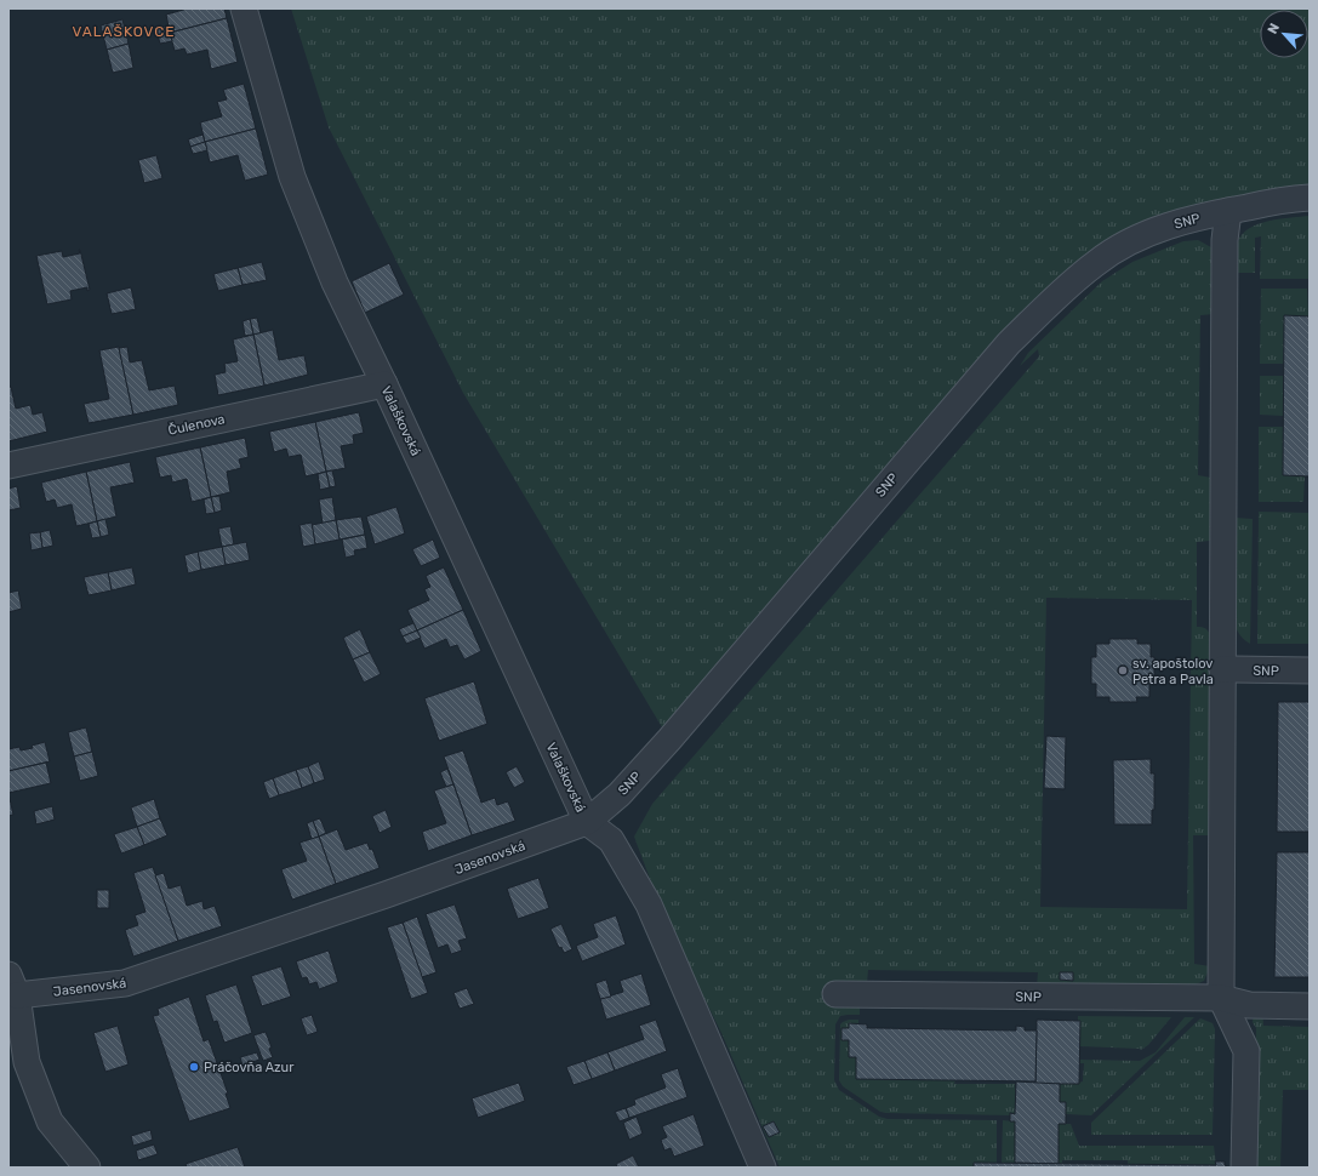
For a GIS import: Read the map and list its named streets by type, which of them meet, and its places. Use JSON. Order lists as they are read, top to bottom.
{
  "streets": {
    "street": [
      "SNP",
      "Valaškovská",
      "Čulenova",
      "Jasenovská"
    ]
  },
  "crossings": [
    ["SNP", "Valaškovská"],
    ["SNP", "Jasenovská"],
    ["Valaškovská", "Čulenova"],
    ["Valaškovská", "Jasenovská"]
  ],
  "districts": ["VALAŠKOVCE"],
  "places": ["sv. apoštolov Petra a Pavla", "Práčovňa Azur"],
  "north": "top left"
}
